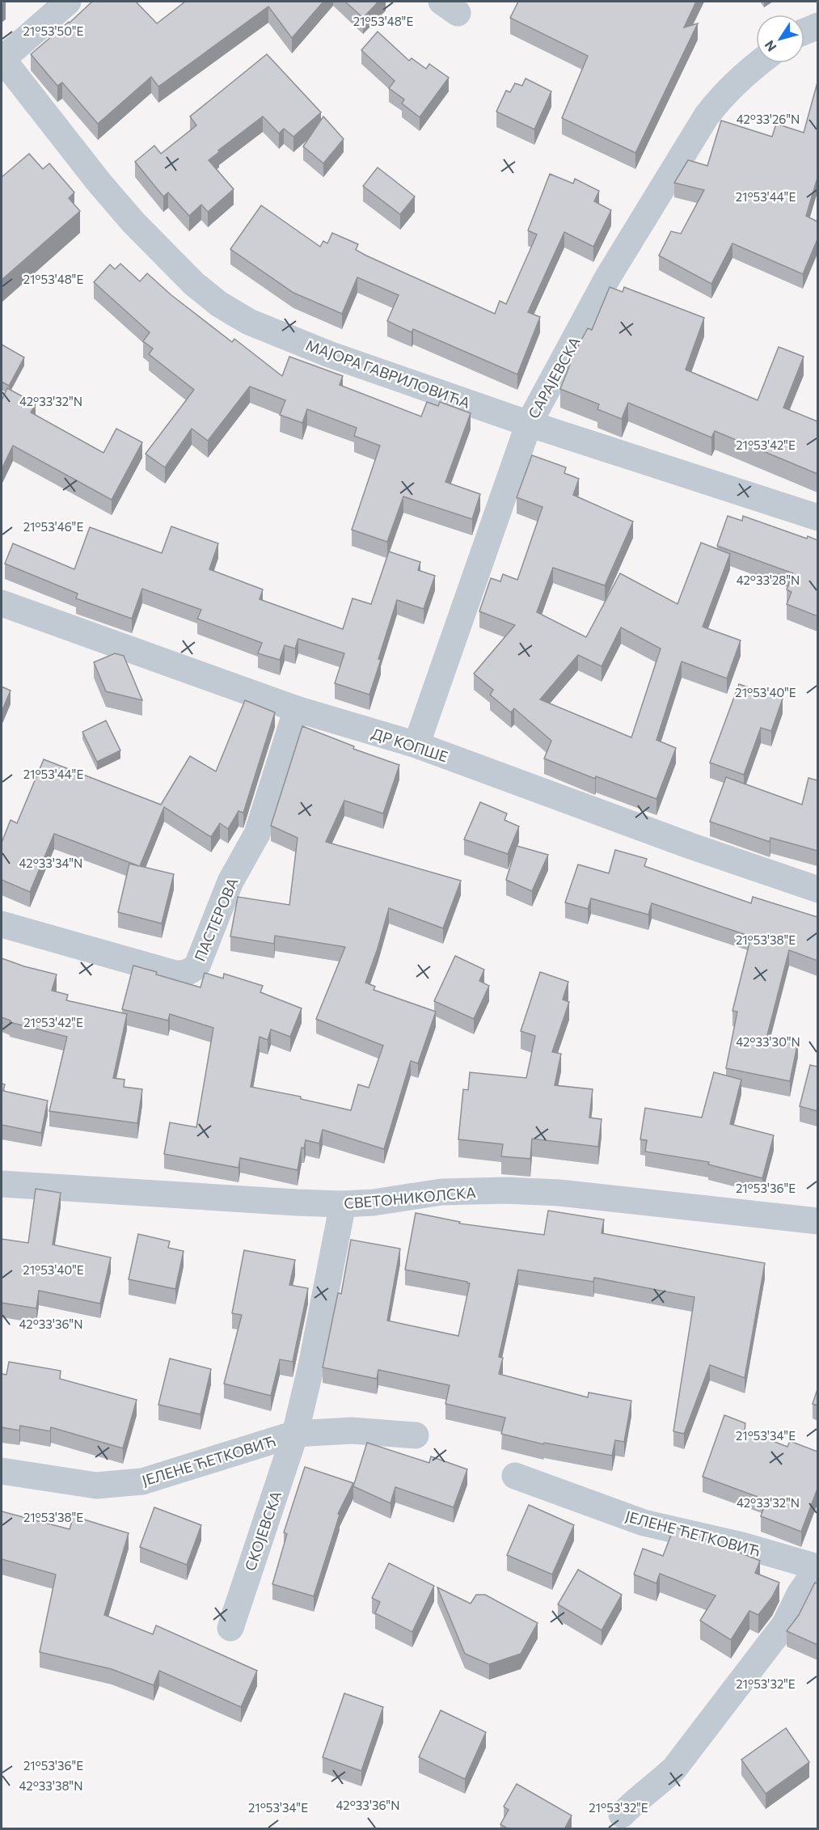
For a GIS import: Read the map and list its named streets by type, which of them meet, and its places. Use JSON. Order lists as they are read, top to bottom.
{
  "streets": {
    "street": [
      "МАЈОРА ГАВРИЛОВИЋА",
      "САРАЈЕВСКА",
      "ДР КОПШЕ",
      "ПАСТЕРОВА",
      "СВЕТОНИКОЛСКА",
      "ЈЕЛЕНЕ ЋЕТКОВИЋ",
      "СКОЈЕВСКА"
    ]
  },
  "crossings": [
    ["МАЈОРА ГАВРИЛОВИЋА", "САРАЈЕВСКА"],
    ["САРАЈЕВСКА", "ДР КОПШЕ"],
    ["ДР КОПШЕ", "ПАСТЕРОВА"],
    ["СВЕТОНИКОЛСКА", "СКОЈЕВСКА"],
    ["ЈЕЛЕНЕ ЋЕТКОВИЋ", "СКОЈЕВСКА"]
  ],
  "north": "bottom left",
  "coordinates": [
    "21°53'48\"E",
    "21°53'50\"E",
    "42°33'26\"N",
    "21°53'44\"E",
    "42°33'32\"N",
    "21°53'42\"E",
    "21°53'46\"E",
    "42°33'28\"N",
    "21°53'40\"E",
    "42°33'34\"N",
    "21°53'38\"E",
    "42°33'30\"N",
    "21°53'36\"E",
    "42°33'36\"N",
    "21°53'34\"E",
    "21°53'32\"E",
    "42°33'38\"N"
  ]
}
